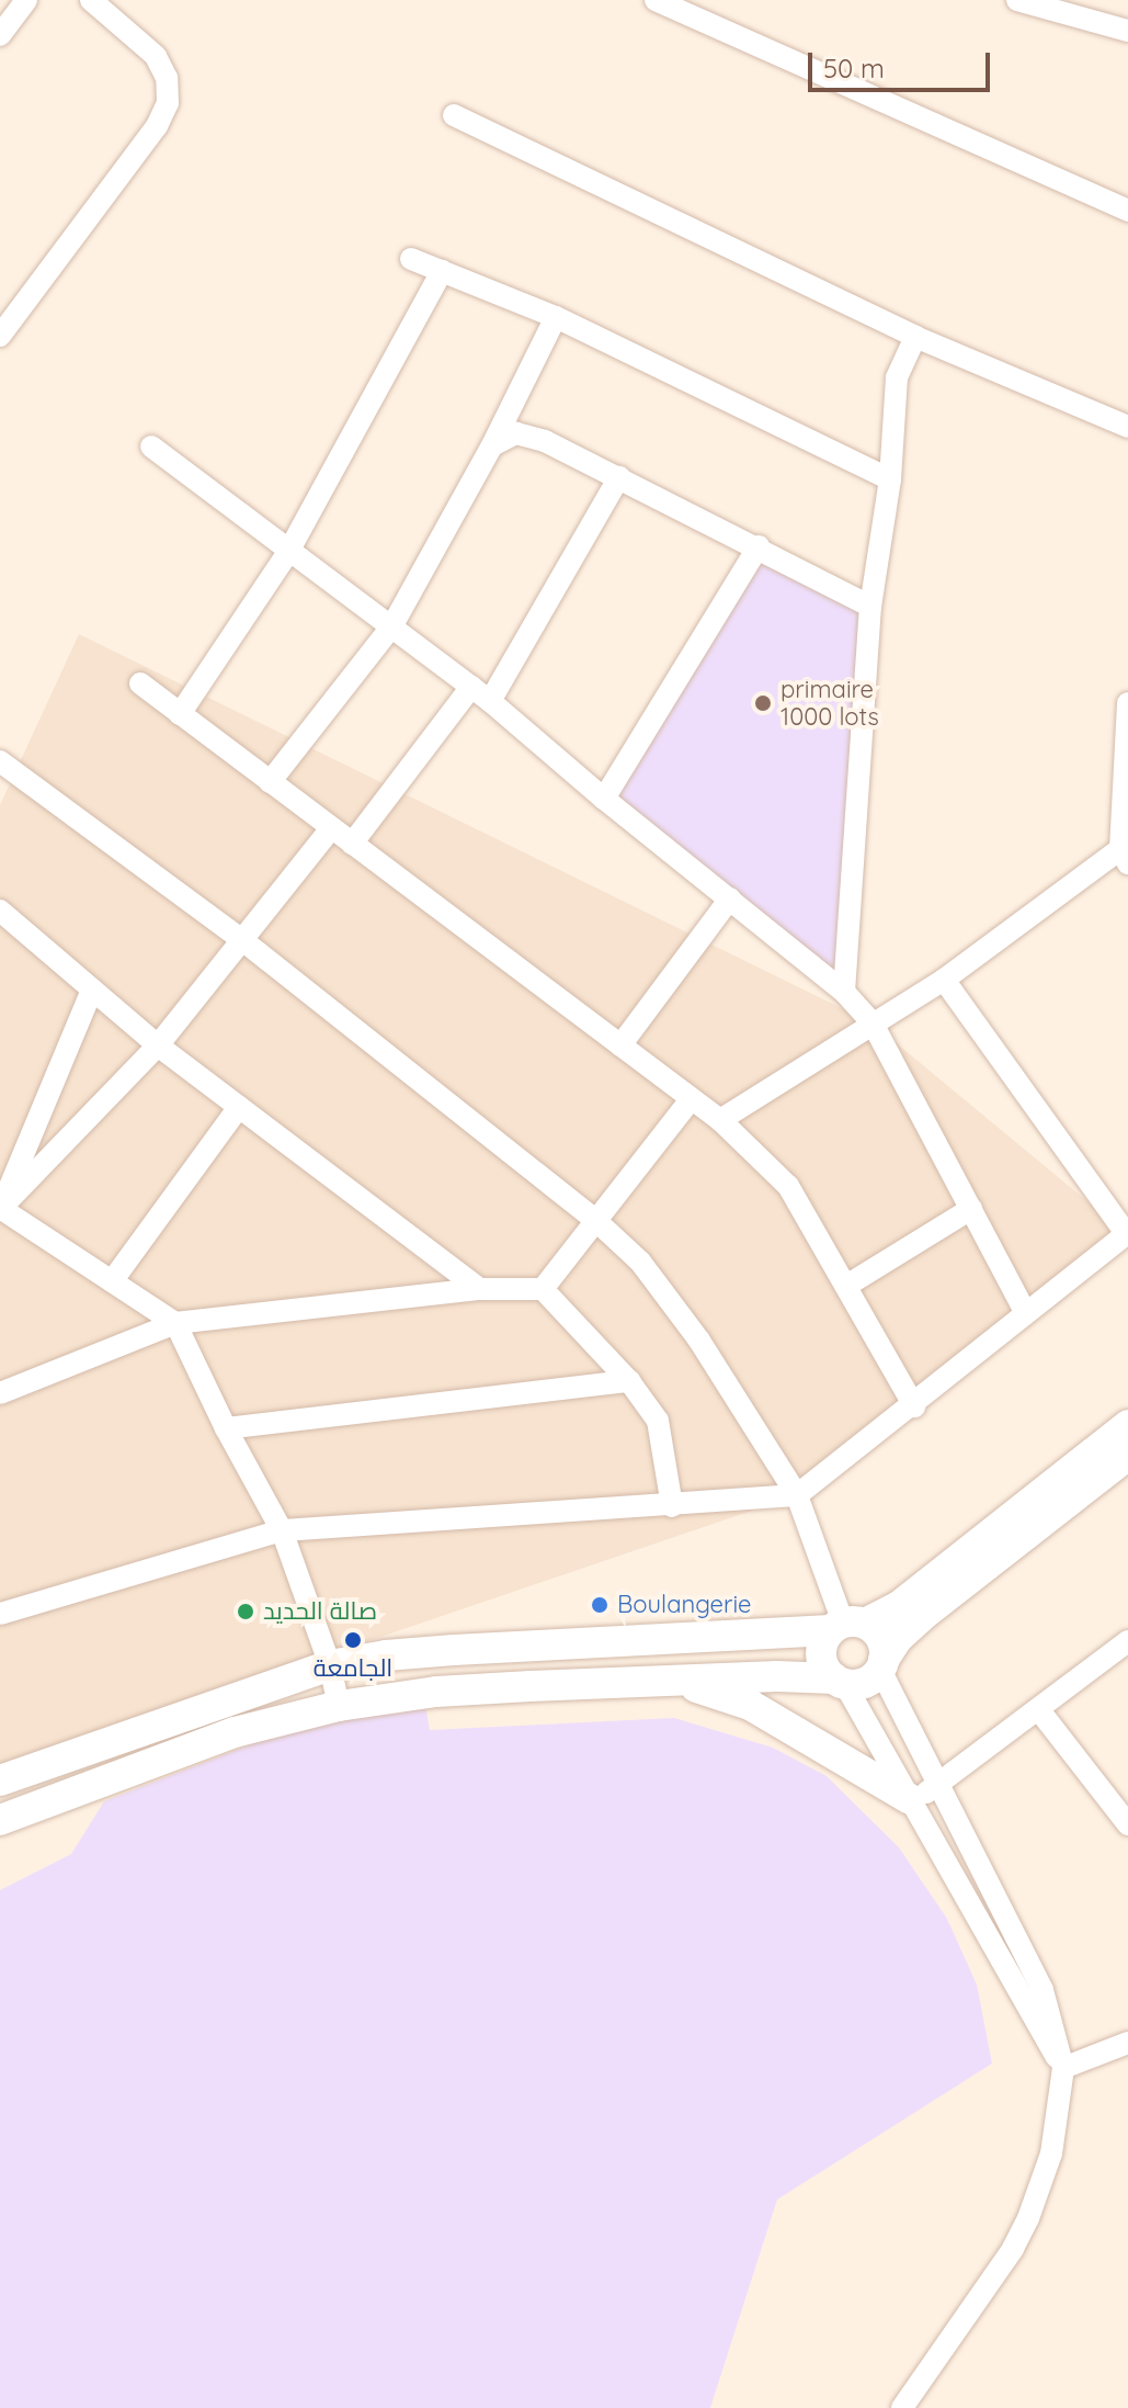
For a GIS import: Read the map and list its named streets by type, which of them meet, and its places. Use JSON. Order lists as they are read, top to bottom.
{
  "places": [
    "primaire 1000 lots",
    "Boulangerie",
    "صالة الحديد",
    "الجامعة"
  ],
  "scale_bar": "50 m"
}
